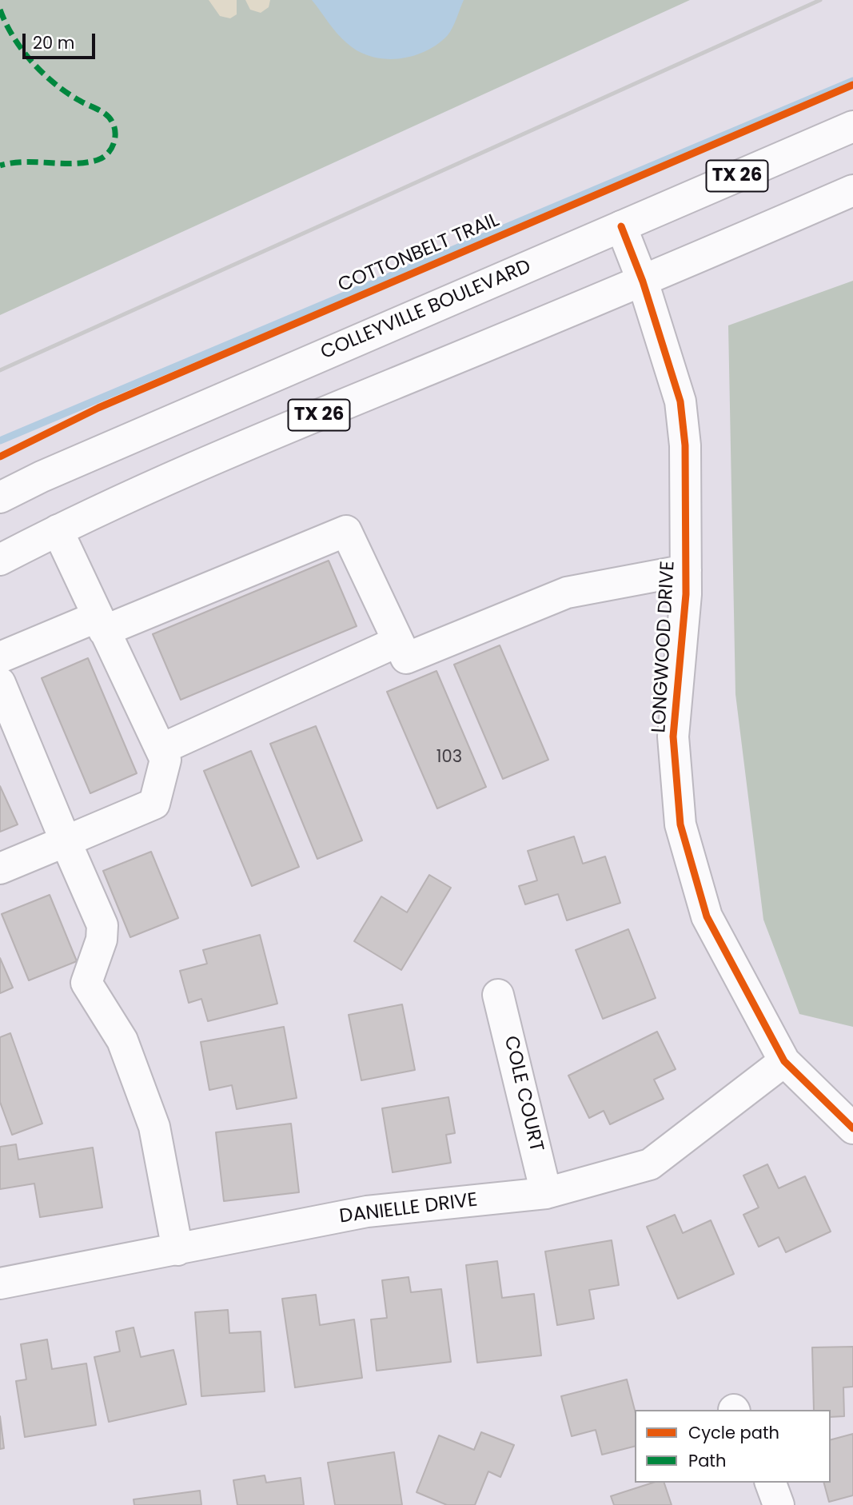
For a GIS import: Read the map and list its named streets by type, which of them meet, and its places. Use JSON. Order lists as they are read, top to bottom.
{
  "streets": {
    "street": [
      "TX 26",
      "COLLEYVILLE BOULEVARD",
      "LONGWOOD DRIVE",
      "COLE COURT",
      "DANIELLE DRIVE"
    ],
    "cycle path": ["COTTONBELT TRAIL"]
  },
  "crossings": [
    ["TX 26", "LONGWOOD DRIVE"],
    ["COLLEYVILLE BOULEVARD", "LONGWOOD DRIVE"],
    ["LONGWOOD DRIVE", "DANIELLE DRIVE"],
    ["COLE COURT", "DANIELLE DRIVE"]
  ],
  "house_numbers": ["103"],
  "legend": ["Cycle path", "Path"],
  "scale_bar": "20 m"
}
